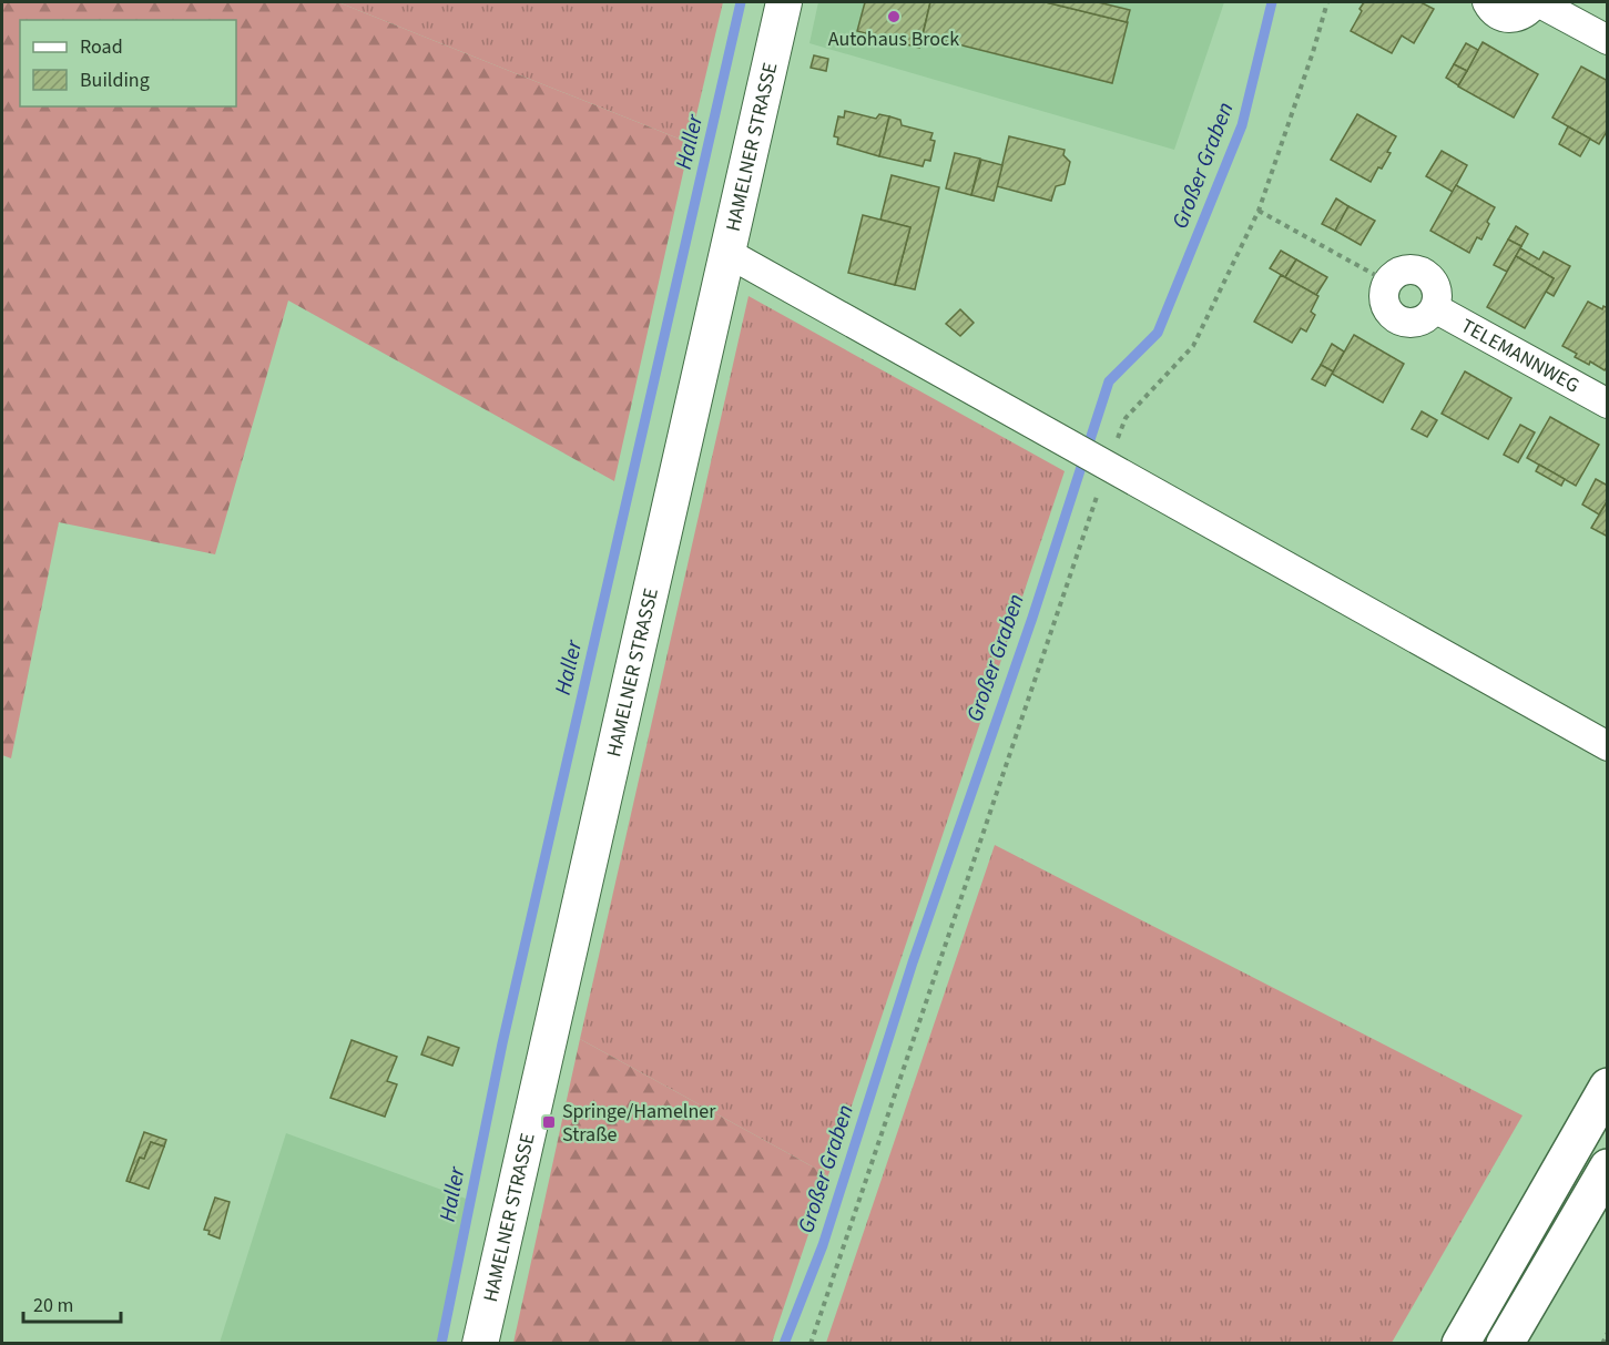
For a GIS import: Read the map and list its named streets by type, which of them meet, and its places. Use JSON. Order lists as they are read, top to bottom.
{
  "streets": {
    "street": ["HAMELNER STRASSE", "TELEMANNWEG"]
  },
  "water": ["Haller", "Großer Graben"],
  "places": {
    "other": ["Autohaus Brock"],
    "transit": ["Springe/Hamelner Straße"]
  },
  "legend": ["Road", "Building"],
  "scale_bar": "20 m"
}
